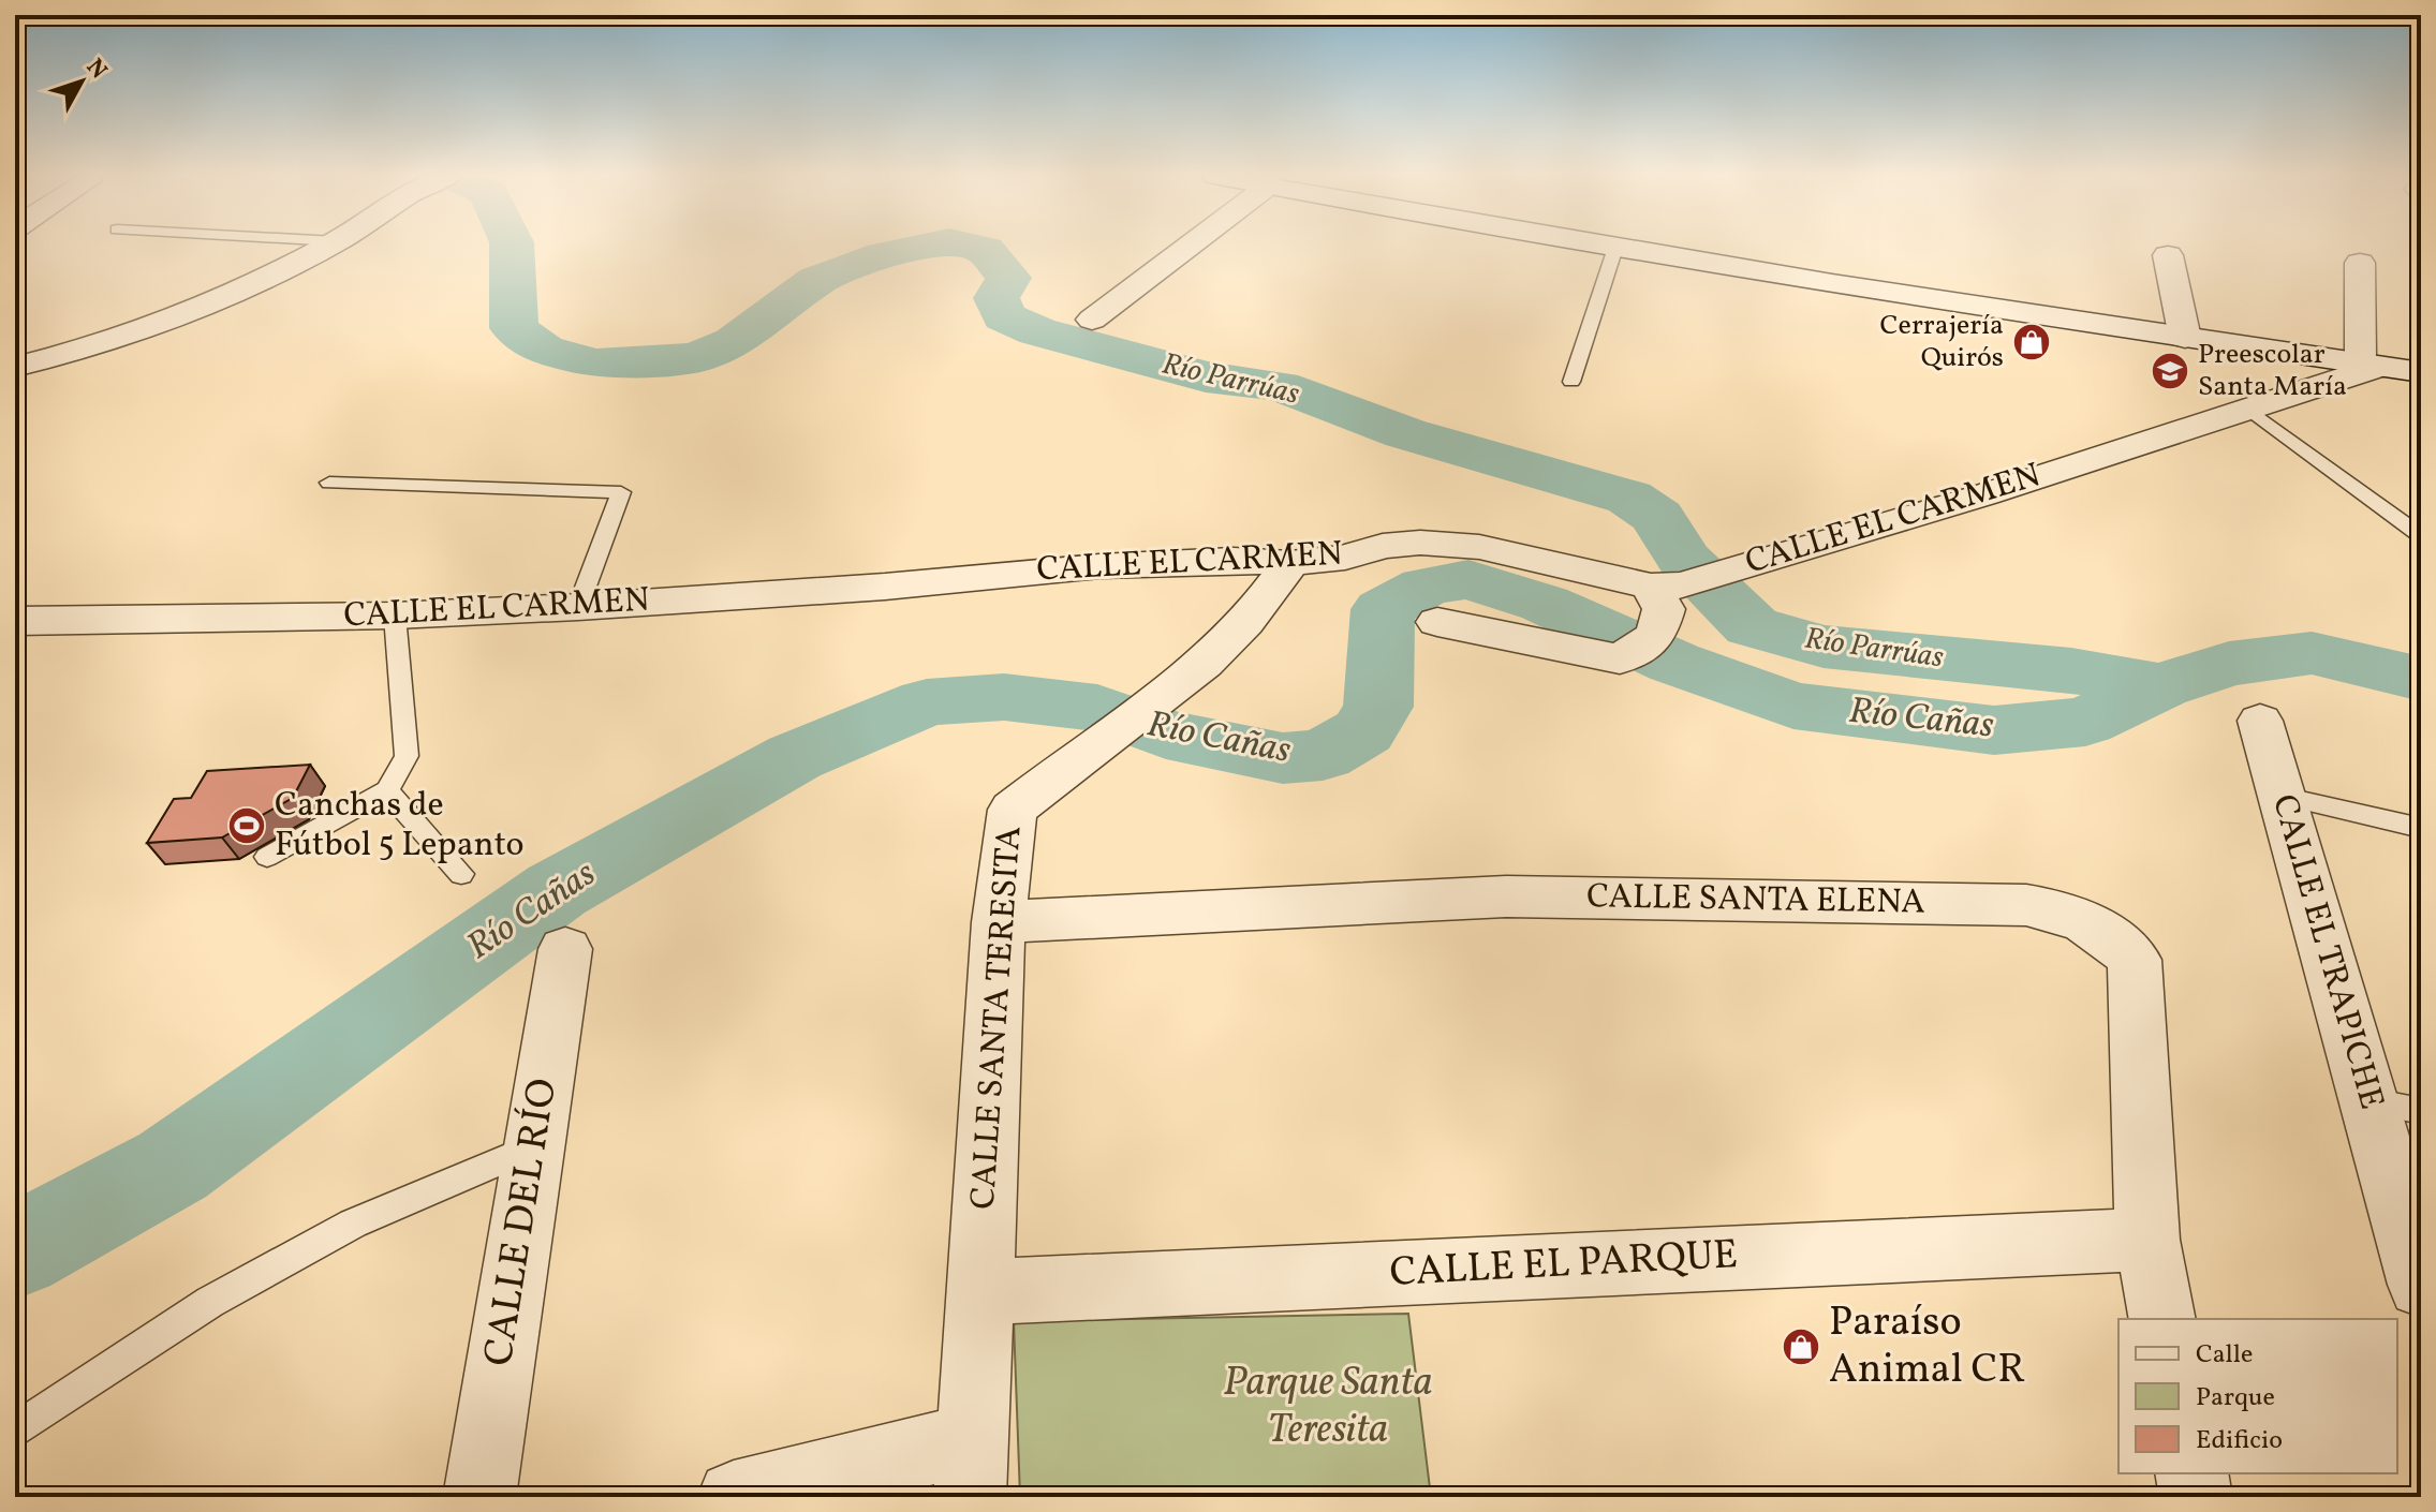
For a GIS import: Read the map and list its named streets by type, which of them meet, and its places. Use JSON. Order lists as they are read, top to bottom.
{
  "streets": {
    "street": [
      "CALLE EL CARMEN",
      "CALLE SANTA ELENA",
      "CALLE EL TRAPICHE",
      "CALLE SANTA TERESITA",
      "CALLE DEL RÍO",
      "CALLE EL PARQUE"
    ]
  },
  "crossings": [
    ["CALLE EL CARMEN", "CALLE SANTA TERESITA"],
    ["CALLE SANTA ELENA", "CALLE SANTA TERESITA"],
    ["CALLE SANTA ELENA", "CALLE EL PARQUE"],
    ["CALLE SANTA TERESITA", "CALLE EL PARQUE"]
  ],
  "water": ["Río Parrúas", "Río Cañas"],
  "parks": ["Parque Santa Teresita"],
  "places": {
    "shop": ["Cerrajería Quirós", "Paraíso Animal CR"],
    "school or university": ["Preescolar Santa María"],
    "sports": ["Canchas de Fútbol 5 Lepanto"]
  },
  "legend": ["Calle", "Parque", "Edificio"],
  "north": "top right"
}
